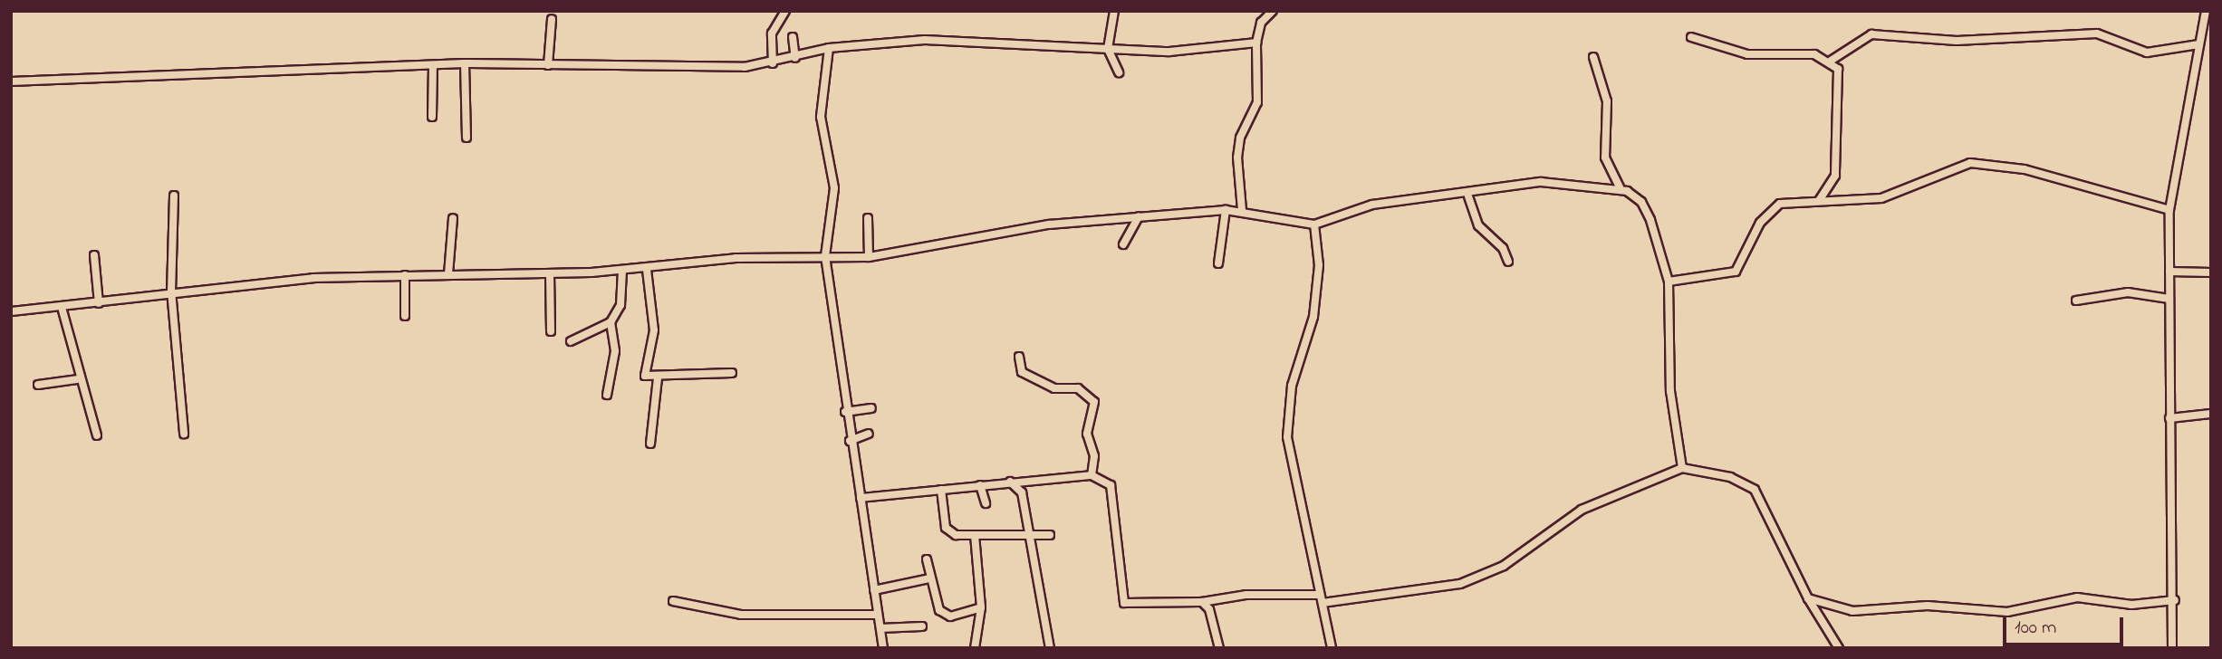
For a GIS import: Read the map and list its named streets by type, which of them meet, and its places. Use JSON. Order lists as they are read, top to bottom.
{
  "scale_bar": "100 m"
}
